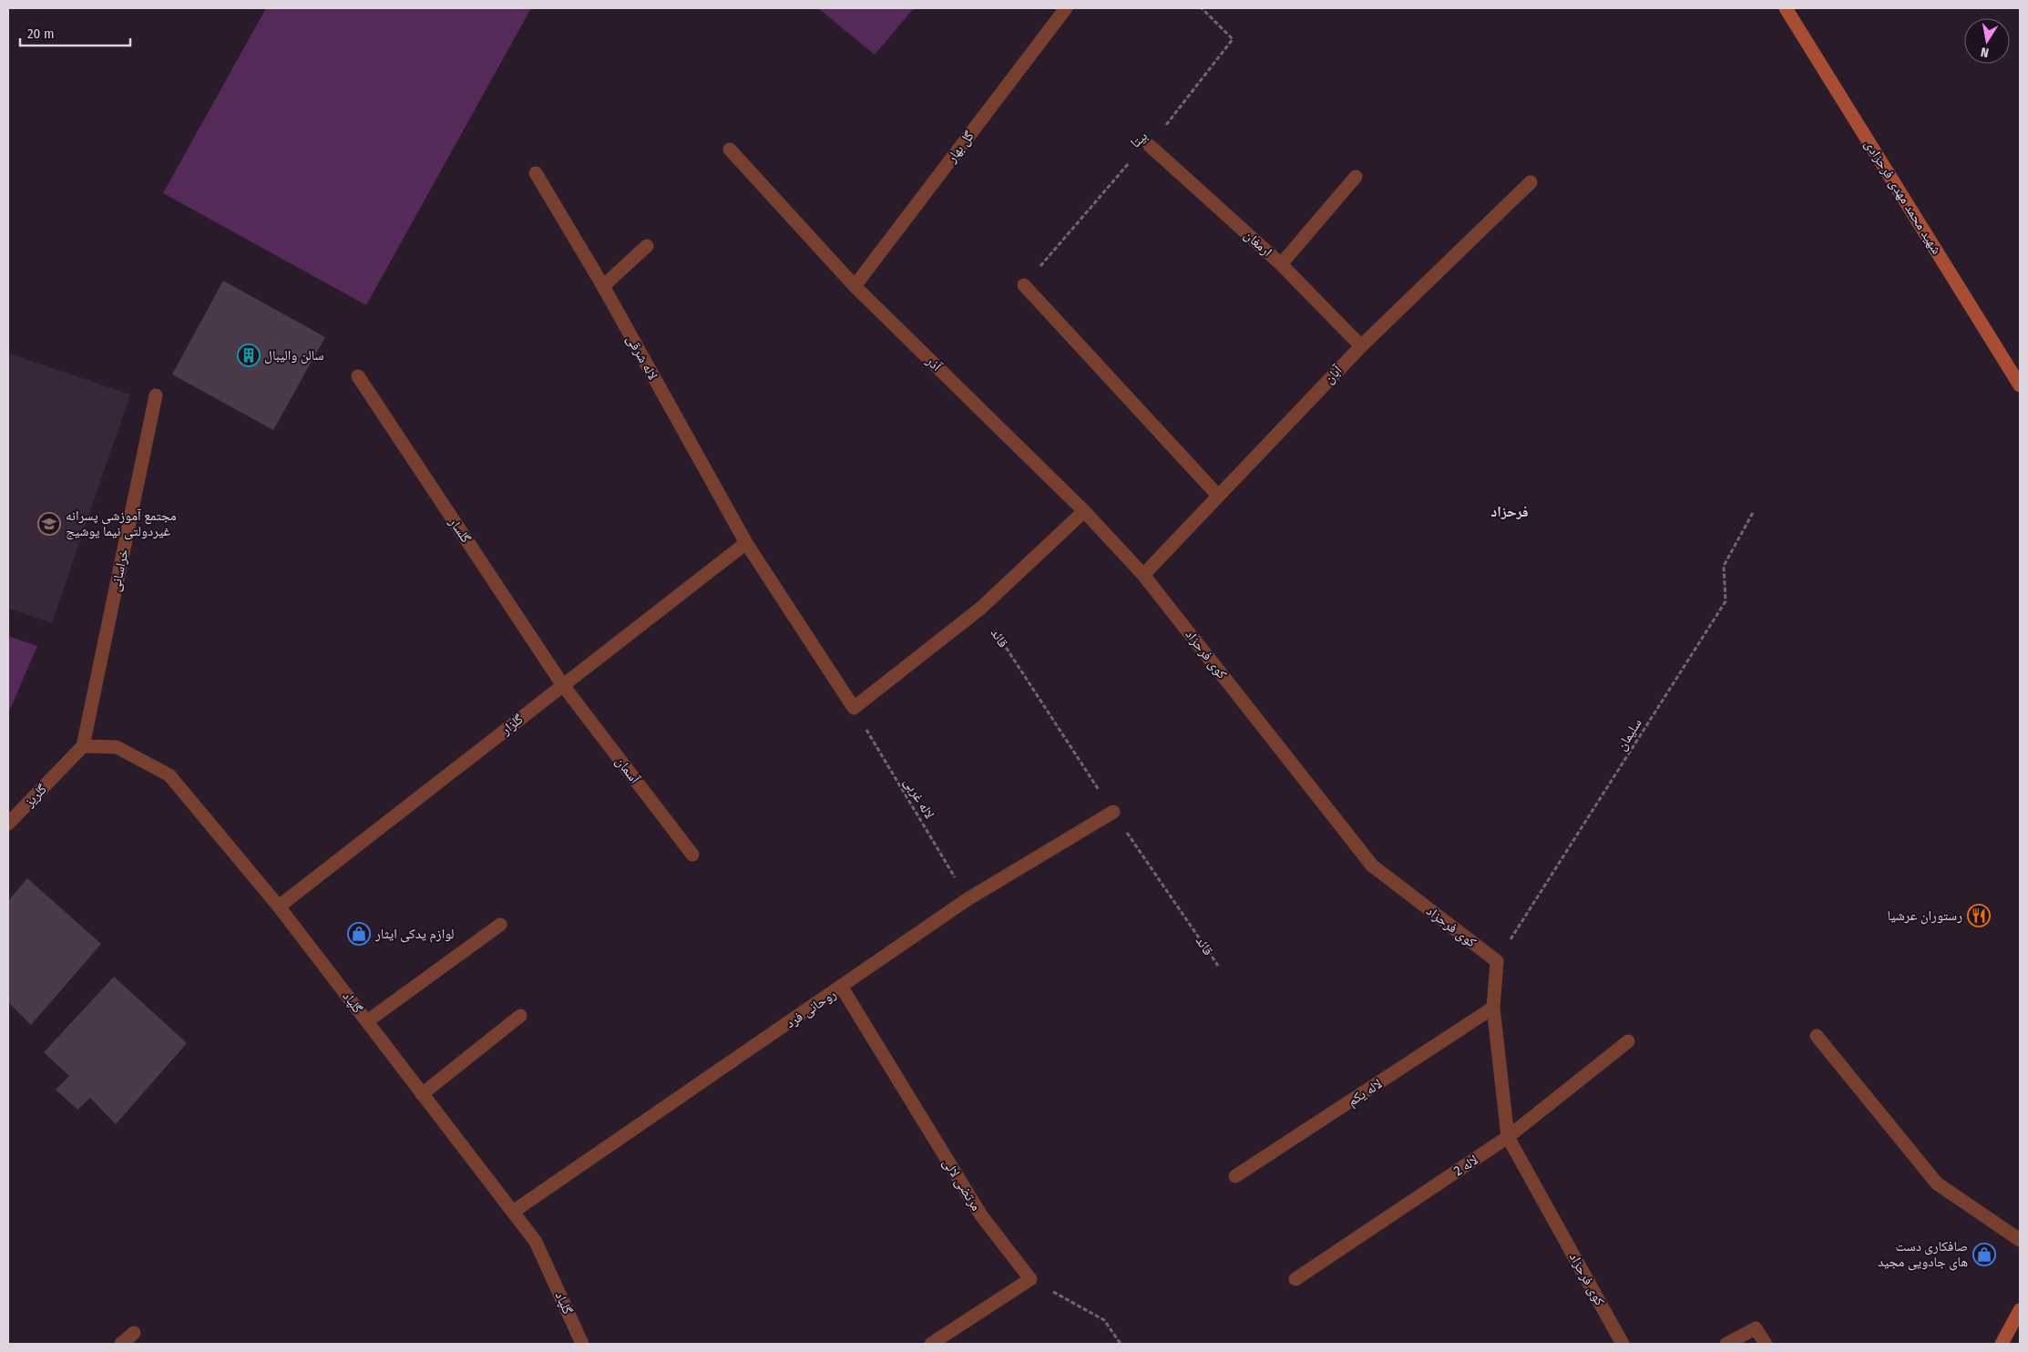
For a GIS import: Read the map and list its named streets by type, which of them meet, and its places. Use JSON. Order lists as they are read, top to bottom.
{
  "streets": {
    "street": [
      "گل بهار",
      "شهید محمد مهدی فرحزادی",
      "ارمغان",
      "لاله شرقی",
      "آذر",
      "آبان",
      "گلسار",
      "خراسانی",
      "کوی فرحزاد",
      "گلزار",
      "آسمان",
      "گلریز",
      "گلپاد",
      "روحانی فرد",
      "لاله یکم",
      "لاله 2",
      "مرتضی لالی"
    ],
    "path": [
      "بیتا",
      "قائد",
      "سلیمان",
      "لاله غربی"
    ]
  },
  "crossings": [
    ["بیتا", "ارمغان"],
    ["گل بهار", "آذر"],
    ["ارمغان", "آبان"],
    ["لاله شرقی", "گلزار"],
    ["آذر", "آبان"],
    ["آذر", "کوی فرحزاد"],
    ["آبان", "کوی فرحزاد"],
    ["گلسار", "گلزار"],
    ["گلسار", "آسمان"],
    ["خراسانی", "گلریز"],
    ["خراسانی", "گلپاد"],
    ["قائد", "روحانی فرد"],
    ["کوی فرحزاد", "سلیمان"],
    ["کوی فرحزاد", "لاله یکم"],
    ["کوی فرحزاد", "لاله 2"],
    ["گلزار", "آسمان"],
    ["گلزار", "گلپاد"],
    ["گلریز", "گلپاد"],
    ["لاله غربی", "روحانی فرد"],
    ["گلپاد", "روحانی فرد"],
    ["روحانی فرد", "مرتضی لالی"]
  ],
  "districts": ["فرحزاد"],
  "places": {
    "building": ["سالن والیبال"],
    "school or university": ["مجتمع آموزشی پسرانه غیردولتی نیما یوشیج"],
    "restaurant": ["رستوران عرشیا"],
    "shop": ["لوازم یدکی ایثار", "صافکاری دست های جادویی مجید"]
  },
  "scale_bar": "20 m",
  "north": "bottom"
}
